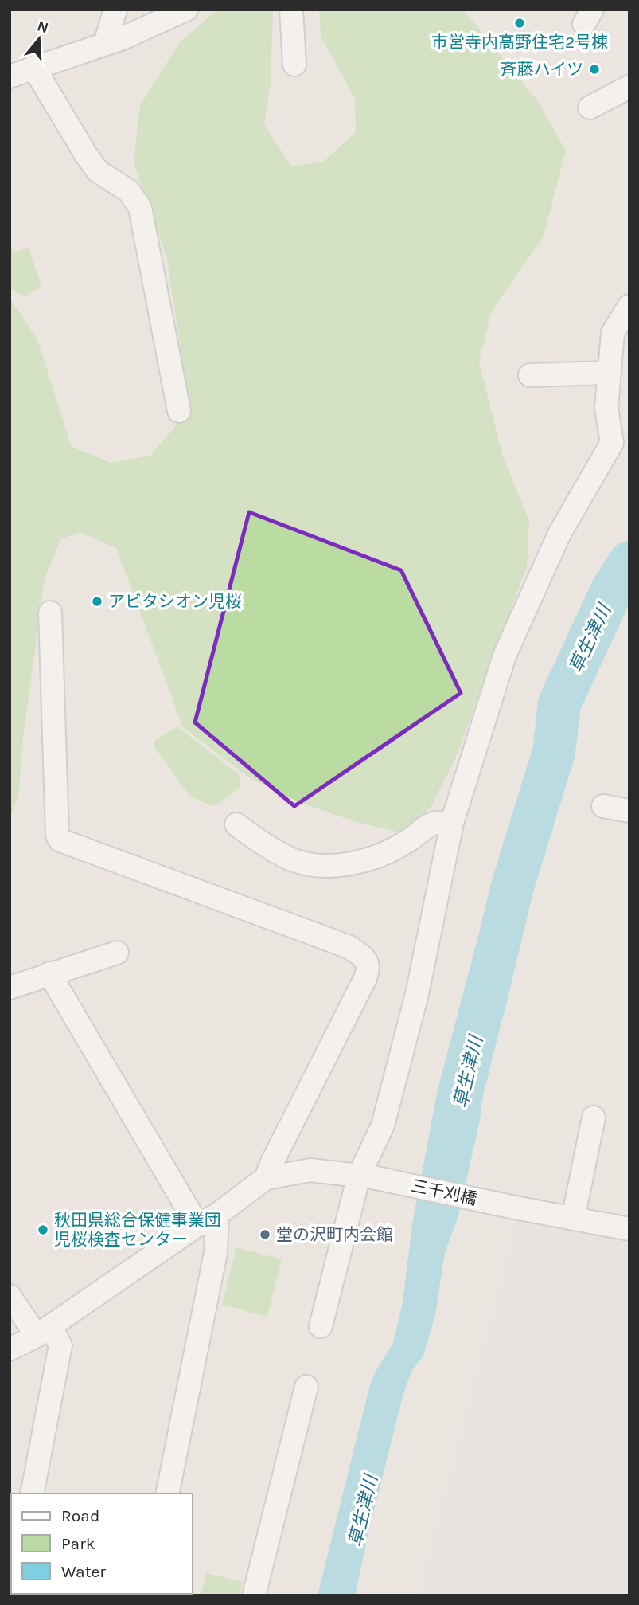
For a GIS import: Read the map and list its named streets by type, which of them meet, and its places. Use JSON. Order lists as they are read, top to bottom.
{
  "streets": {
    "street": ["三千刈橋"]
  },
  "water": ["草生津川"],
  "places": [
    "市営寺内高野住宅2号棟",
    "斉藤ハイツ",
    "アビタシオン児桜",
    "秋田県総合保健事業団 児桜検査センター",
    "堂の沢町内会館"
  ],
  "legend": ["Road", "Park", "Water"],
  "north": "top"
}
